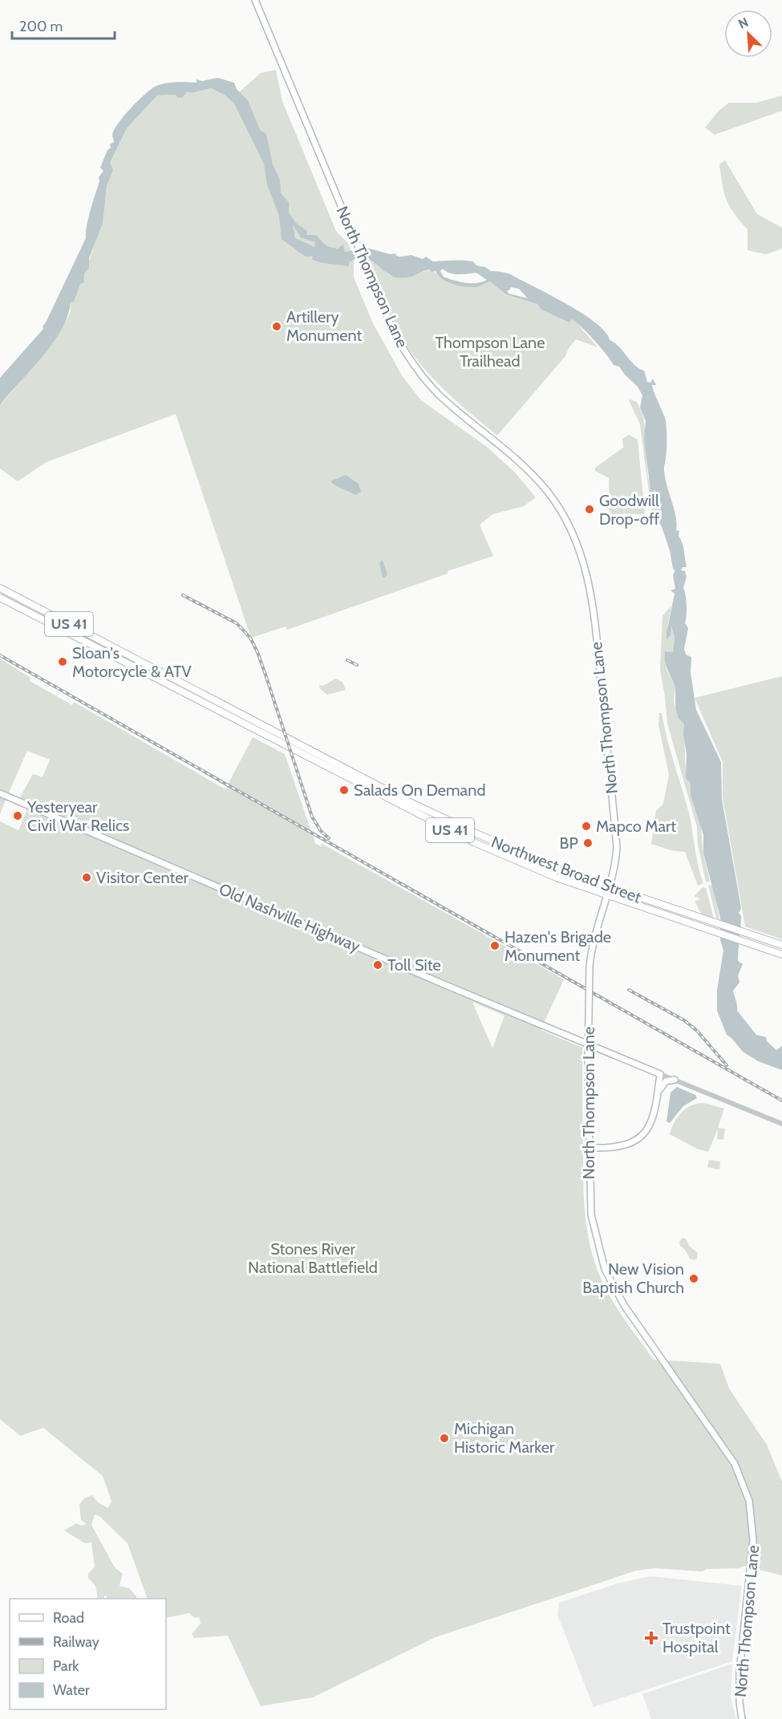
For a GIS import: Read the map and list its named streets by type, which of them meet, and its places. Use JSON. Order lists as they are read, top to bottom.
{
  "streets": {
    "main road": [
      "North Thompson Lane",
      "US 41",
      "Northwest Broad Street",
      "Old Nashville Highway"
    ]
  },
  "crossings": [
    ["North Thompson Lane", "Northwest Broad Street"]
  ],
  "parks": ["Thompson Lane Trailhead", "Stones River National Battlefield"],
  "places": {
    "other": [
      "Artillery Monument",
      "Goodwill Drop-off",
      "Sloan's Motorcycle & ATV",
      "Salads On Demand",
      "Yesteryear Civil War Relics",
      "Mapco Mart",
      "BP",
      "Visitor Center",
      "Hazen's Brigade Monument",
      "Toll Site",
      "New Vision Baptish Church",
      "Michigan Historic Marker"
    ],
    "health": ["Trustpoint Hospital"]
  },
  "legend": [
    "Road",
    "Railway",
    "Park",
    "Water"
  ],
  "scale_bar": "200 m",
  "north": "top left"
}
